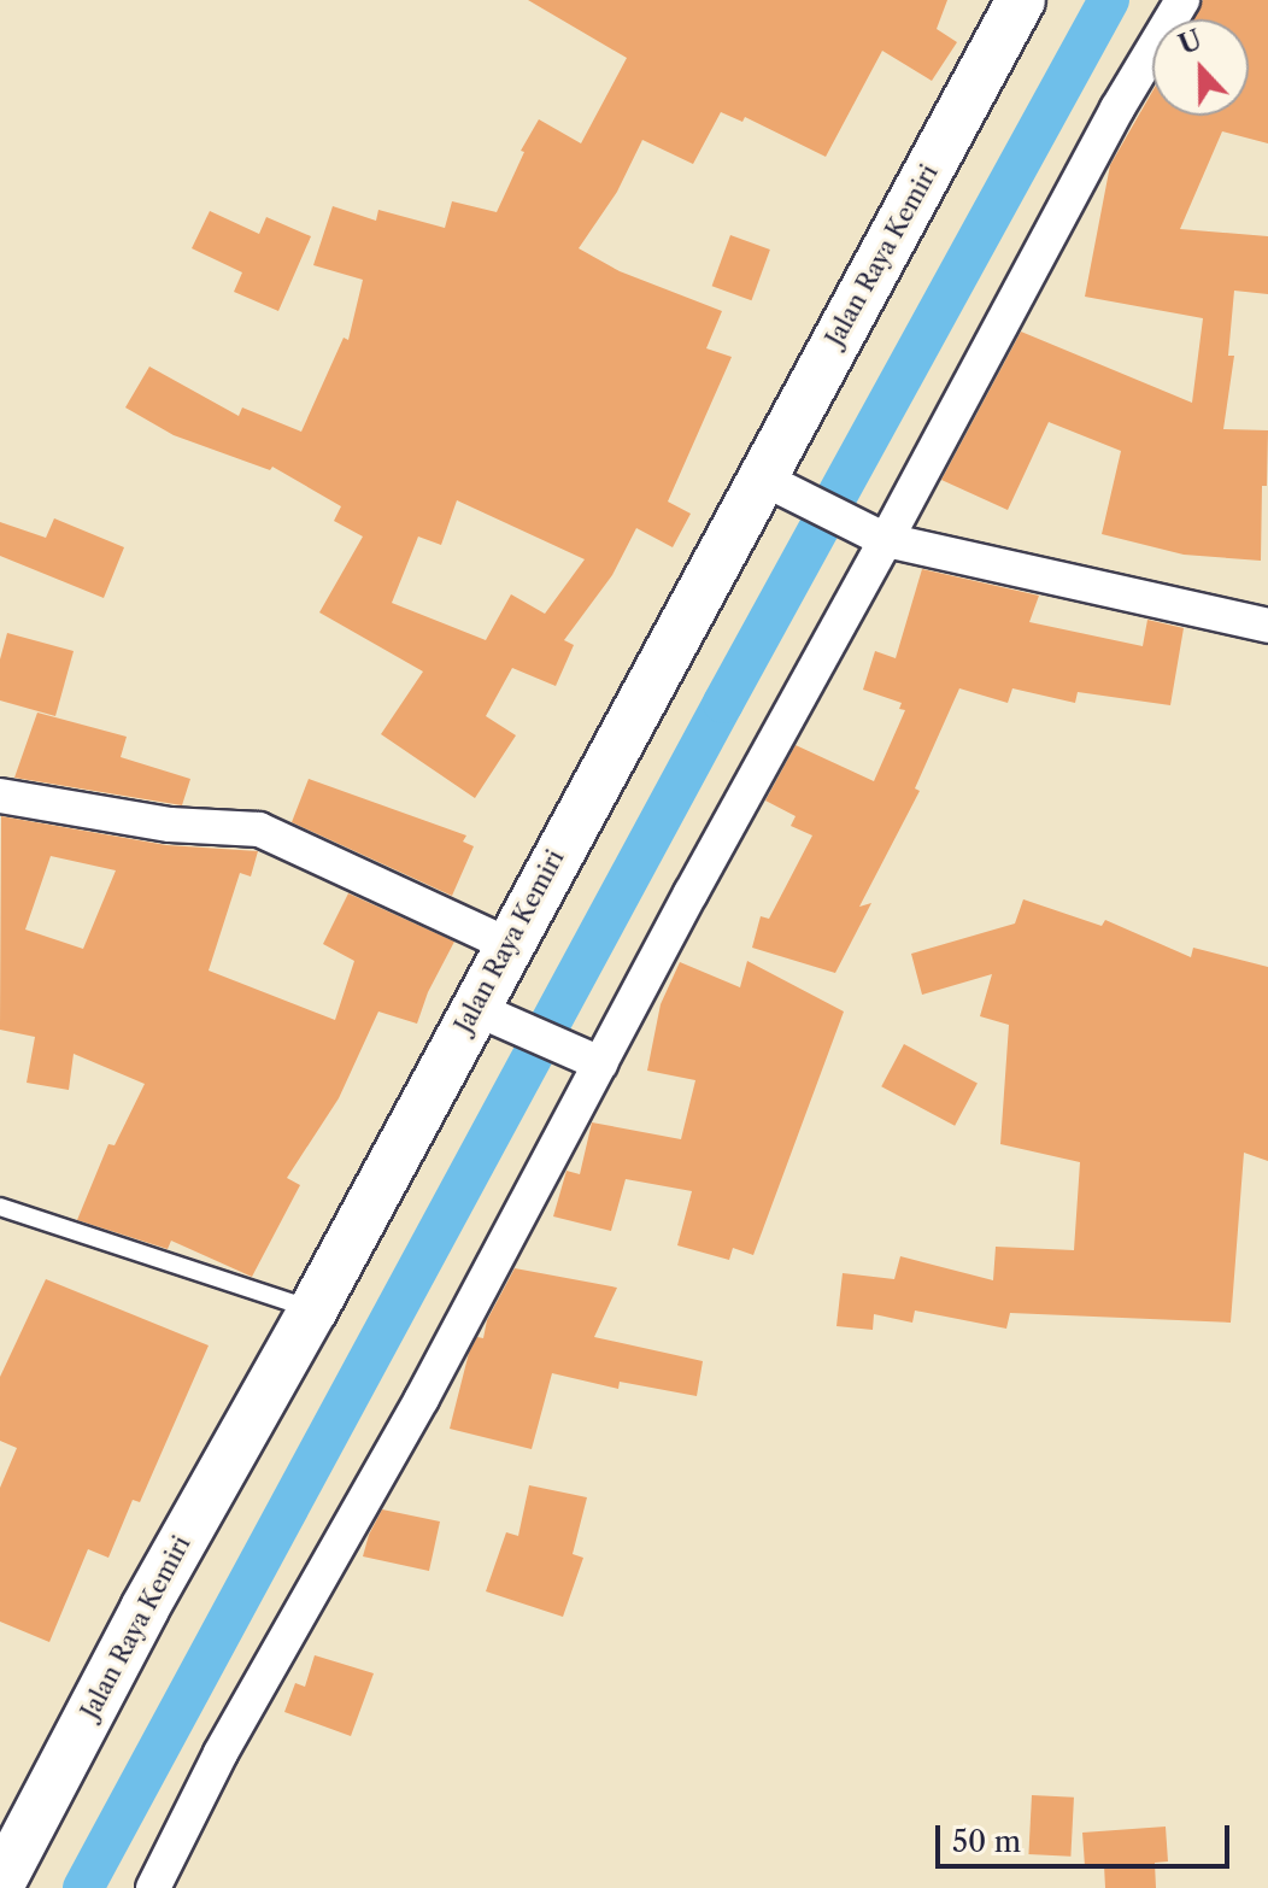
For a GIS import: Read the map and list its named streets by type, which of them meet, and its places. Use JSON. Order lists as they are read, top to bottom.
{
  "streets": {
    "main road": ["Jalan Raya Kemiri"]
  },
  "scale_bar": "50 m",
  "north": "top"
}
